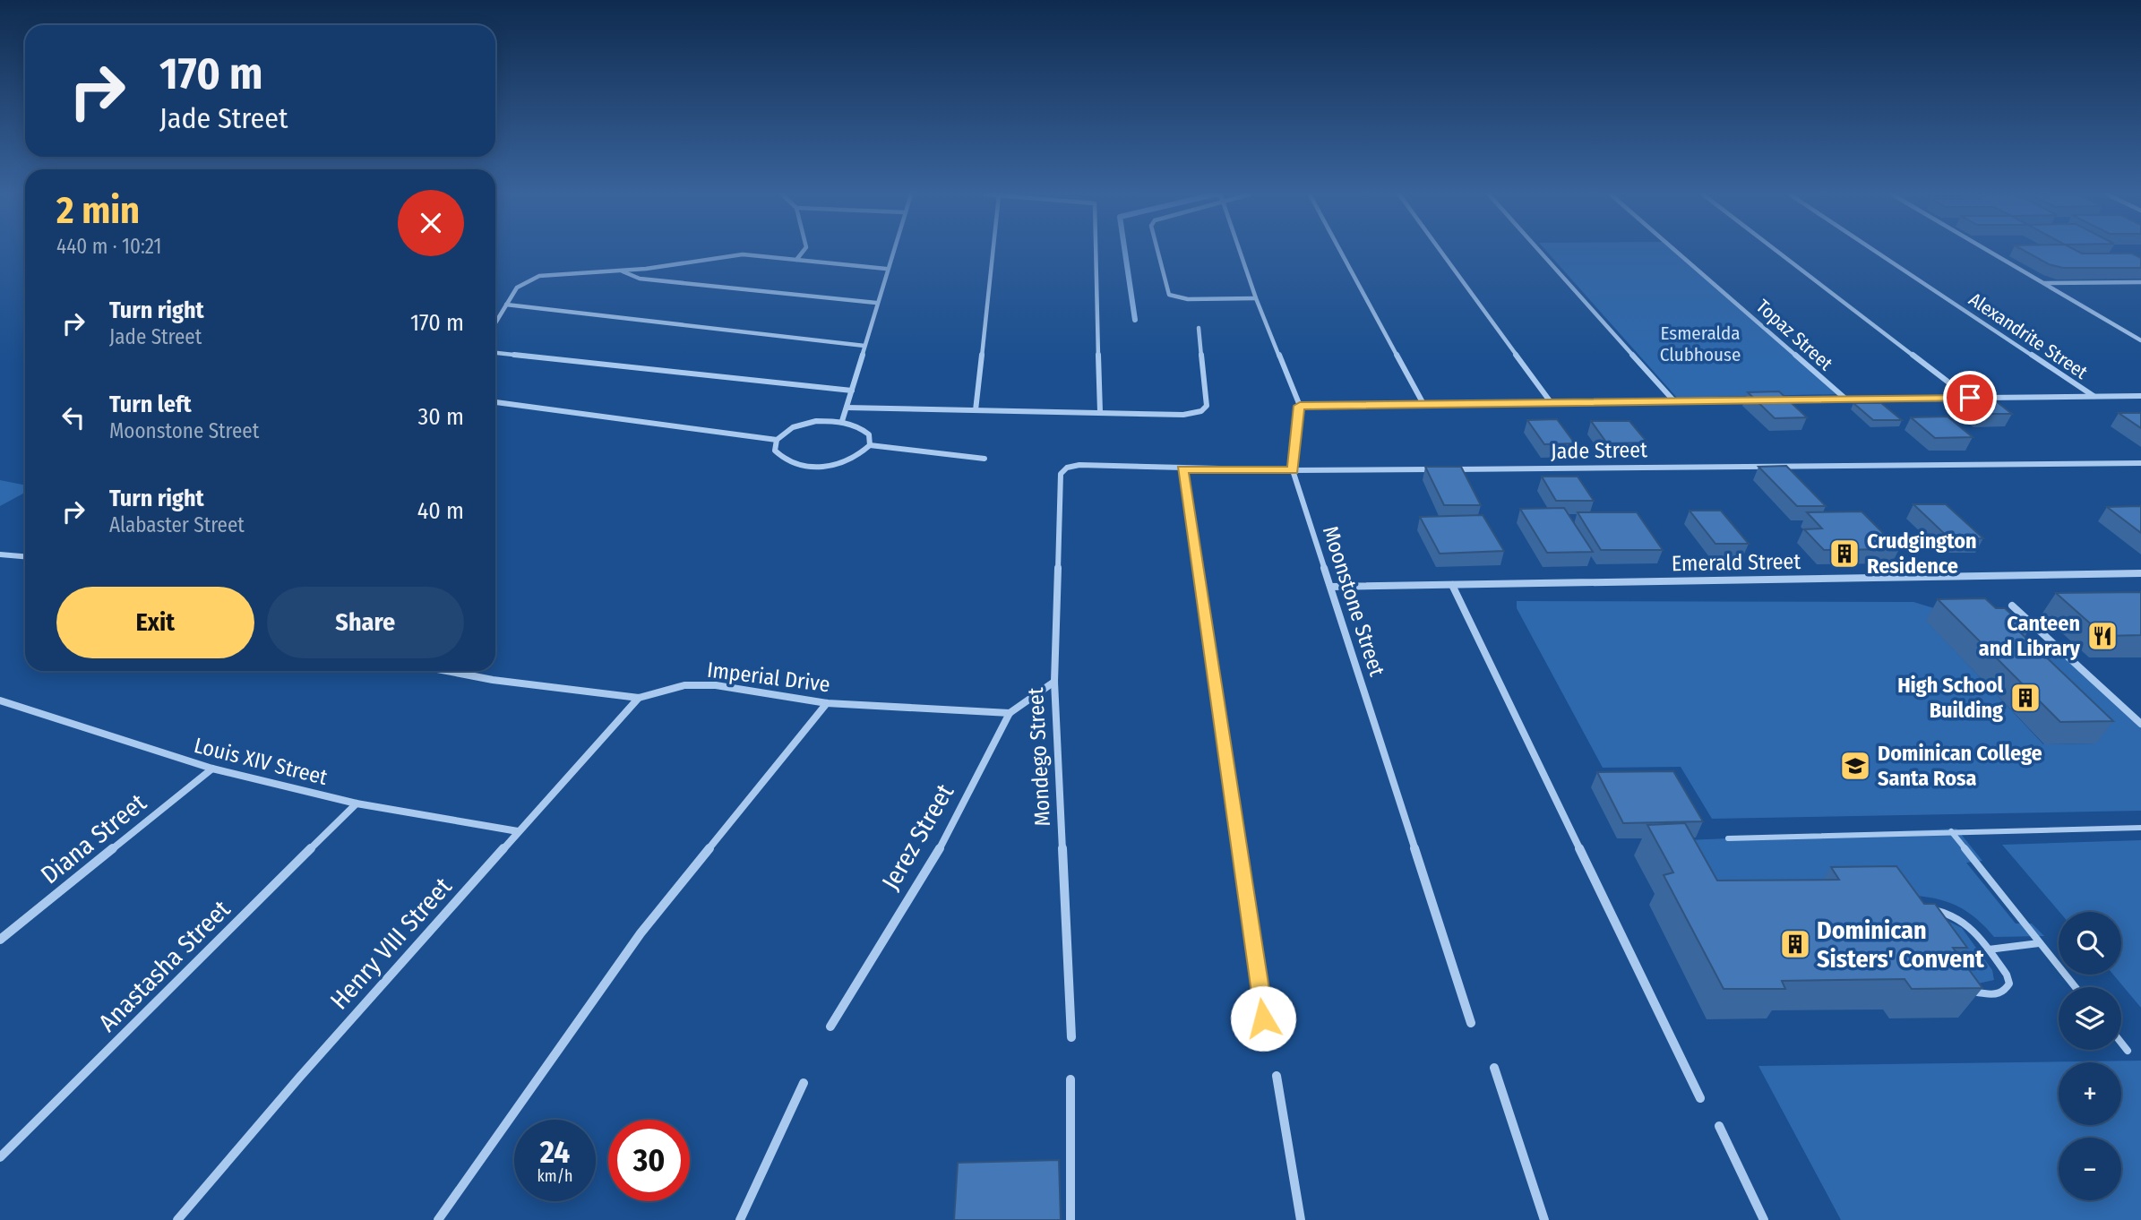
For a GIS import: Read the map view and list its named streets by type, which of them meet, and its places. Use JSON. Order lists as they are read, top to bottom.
{
  "streets": {
    "street": [
      "Topaz Street",
      "Alexandrite Street",
      "Jade Street",
      "Emerald Street",
      "Moonstone Street",
      "Imperial Drive",
      "Mondego Street",
      "Louis XIV Street",
      "Jerez Street",
      "Diana Street",
      "Henry VIII Street",
      "Anastasha Street"
    ]
  },
  "crossings": [
    ["Jade Street", "Moonstone Street"],
    ["Jade Street", "Mondego Street"],
    ["Emerald Street", "Moonstone Street"],
    ["Imperial Drive", "Jerez Street"],
    ["Imperial Drive", "Henry VIII Street"],
    ["Mondego Street", "Jerez Street"],
    ["Louis XIV Street", "Diana Street"],
    ["Louis XIV Street", "Henry VIII Street"],
    ["Louis XIV Street", "Anastasha Street"]
  ],
  "parks": ["Esmeralda Clubhouse"],
  "places": {
    "building": ["Crudgington Residence", "High School Building", "Dominican Sisters' Convent"],
    "restaurant": ["Canteen and Library"],
    "school or university": ["Dominican College Santa Rosa"]
  },
  "page": {
    "turn": ["170 m", "Jade Street"],
    "heading": ["2 min", "440 m · 10:21"],
    "list": [
      {
        "name": "Turn right",
        "note": "Jade Street",
        "value": "170 m"
      },
      {
        "name": "Turn left",
        "note": "Moonstone Street",
        "value": "30 m"
      },
      {
        "name": "Turn right",
        "note": "Alabaster Street",
        "value": "40 m"
      }
    ],
    "buttons": ["Exit", "Share"],
    "map_buttons": ["+", "−"],
    "speed": "24 km/h",
    "limit": "30"
  }
}
